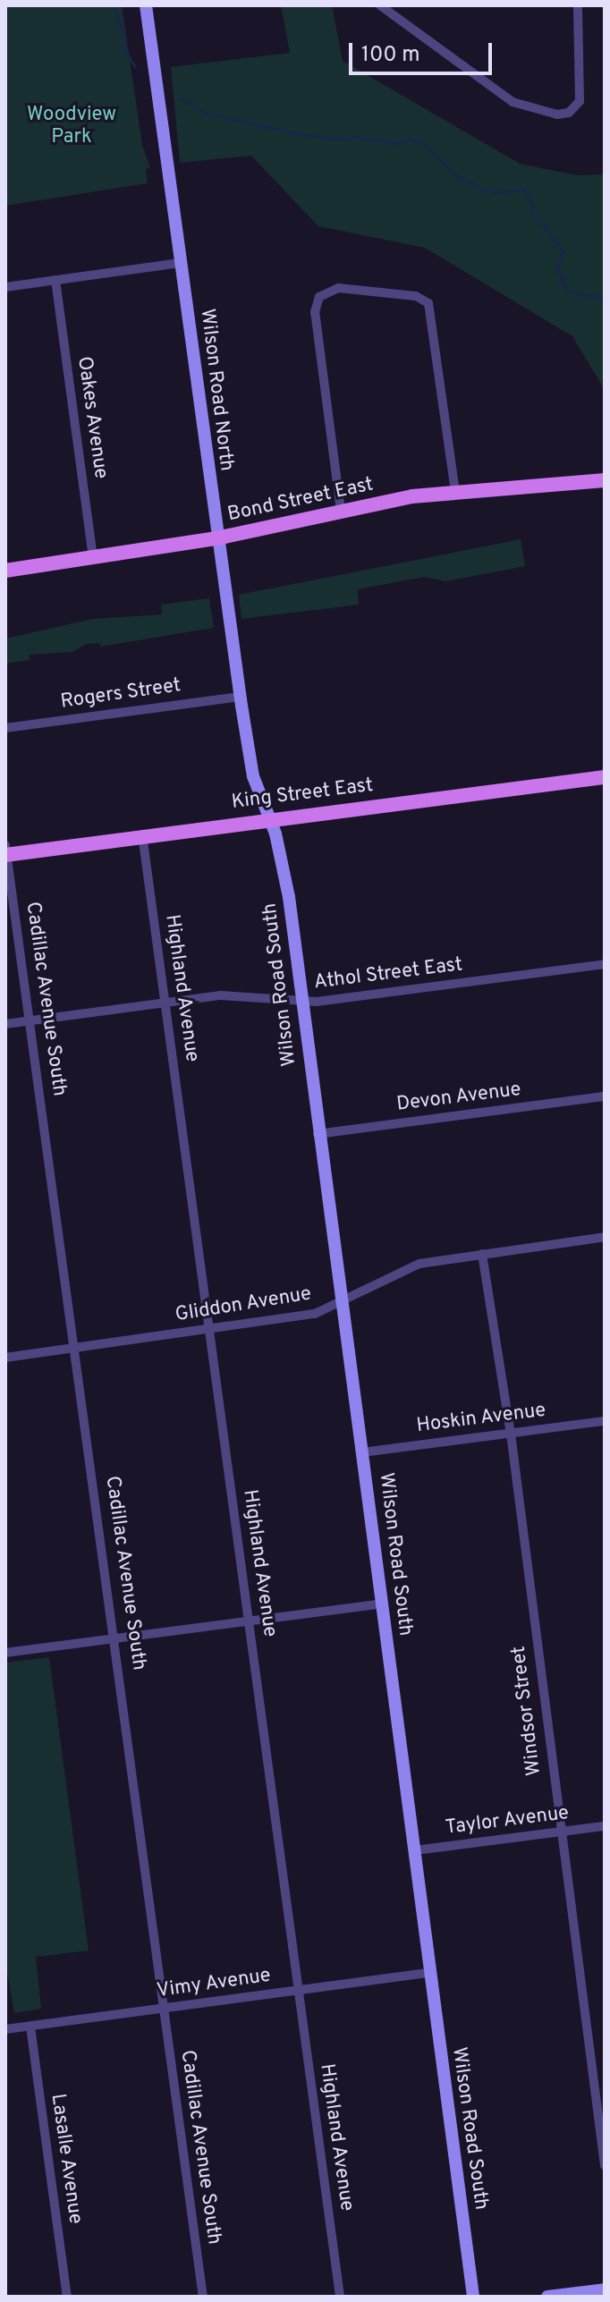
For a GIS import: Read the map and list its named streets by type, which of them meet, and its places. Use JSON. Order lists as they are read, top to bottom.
{
  "streets": {
    "main road": [
      "Wilson Road North",
      "Bond Street East",
      "King Street East",
      "Wilson Road South"
    ],
    "street": [
      "Oakes Avenue",
      "Rogers Street",
      "Athol Street East",
      "Highland Avenue",
      "Cadillac Avenue South",
      "Devon Avenue",
      "Gliddon Avenue",
      "Hoskin Avenue",
      "Windsor Street",
      "Taylor Avenue",
      "Vimy Avenue",
      "Lasalle Avenue"
    ]
  },
  "crossings": [
    ["Wilson Road North", "Bond Street East"],
    ["Wilson Road North", "Rogers Street"],
    ["Wilson Road North", "King Street East"],
    ["Wilson Road North", "Wilson Road South"],
    ["Oakes Avenue", "Bond Street East"],
    ["King Street East", "Wilson Road South"],
    ["King Street East", "Highland Avenue"],
    ["King Street East", "Cadillac Avenue South"],
    ["Athol Street East", "Wilson Road South"],
    ["Athol Street East", "Highland Avenue"],
    ["Athol Street East", "Cadillac Avenue South"],
    ["Wilson Road South", "Devon Avenue"],
    ["Wilson Road South", "Gliddon Avenue"],
    ["Wilson Road South", "Hoskin Avenue"],
    ["Wilson Road South", "Taylor Avenue"],
    ["Wilson Road South", "Vimy Avenue"],
    ["Highland Avenue", "Gliddon Avenue"],
    ["Highland Avenue", "Vimy Avenue"],
    ["Cadillac Avenue South", "Gliddon Avenue"],
    ["Cadillac Avenue South", "Vimy Avenue"],
    ["Gliddon Avenue", "Windsor Street"],
    ["Hoskin Avenue", "Windsor Street"],
    ["Windsor Street", "Taylor Avenue"],
    ["Vimy Avenue", "Lasalle Avenue"]
  ],
  "parks": ["Woodview Park"],
  "scale_bar": "100 m"
}
